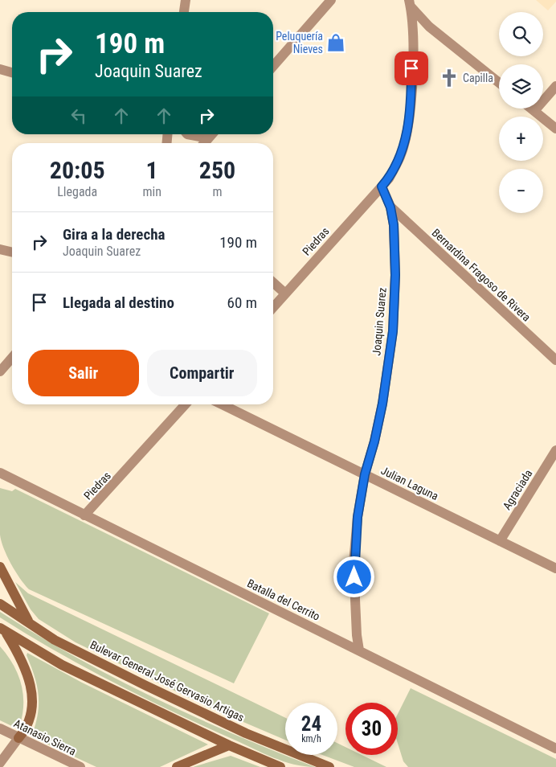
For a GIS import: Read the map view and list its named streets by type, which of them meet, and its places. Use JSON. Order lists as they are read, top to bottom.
{
  "streets": {
    "main road": ["Bulevar General José Gervasio Artigas"],
    "street": [
      "Piedras",
      "Bernardina Fragoso de Rivera",
      "Joaquin Suarez",
      "Julian Laguna",
      "Agraciada",
      "Batalla del Cerrito",
      "Atanasio Sierra"
    ]
  },
  "crossings": [
    ["Piedras", "Joaquin Suarez"],
    ["Piedras", "Batalla del Cerrito"],
    ["Bernardina Fragoso de Rivera", "Joaquin Suarez"],
    ["Joaquin Suarez", "Julian Laguna"],
    ["Joaquin Suarez", "Batalla del Cerrito"],
    ["Julian Laguna", "Agraciada"]
  ],
  "places": {
    "shop": ["Peluquería Nieves"],
    "church": ["Capilla"]
  },
  "page": {
    "map_buttons": ["+", "−"],
    "turn": ["190 m", "Joaquin Suarez"],
    "eta": [
      "20:05",
      "Llegada",
      "1",
      "min",
      "250",
      "m"
    ],
    "list": [
      {
        "name": "Gira a la derecha",
        "note": "Joaquin Suarez",
        "value": "190 m"
      },
      {
        "name": "Llegada al destino",
        "value": "60 m"
      }
    ],
    "buttons": ["Salir", "Compartir"],
    "speed": "24 km/h",
    "limit": "30"
  }
}
